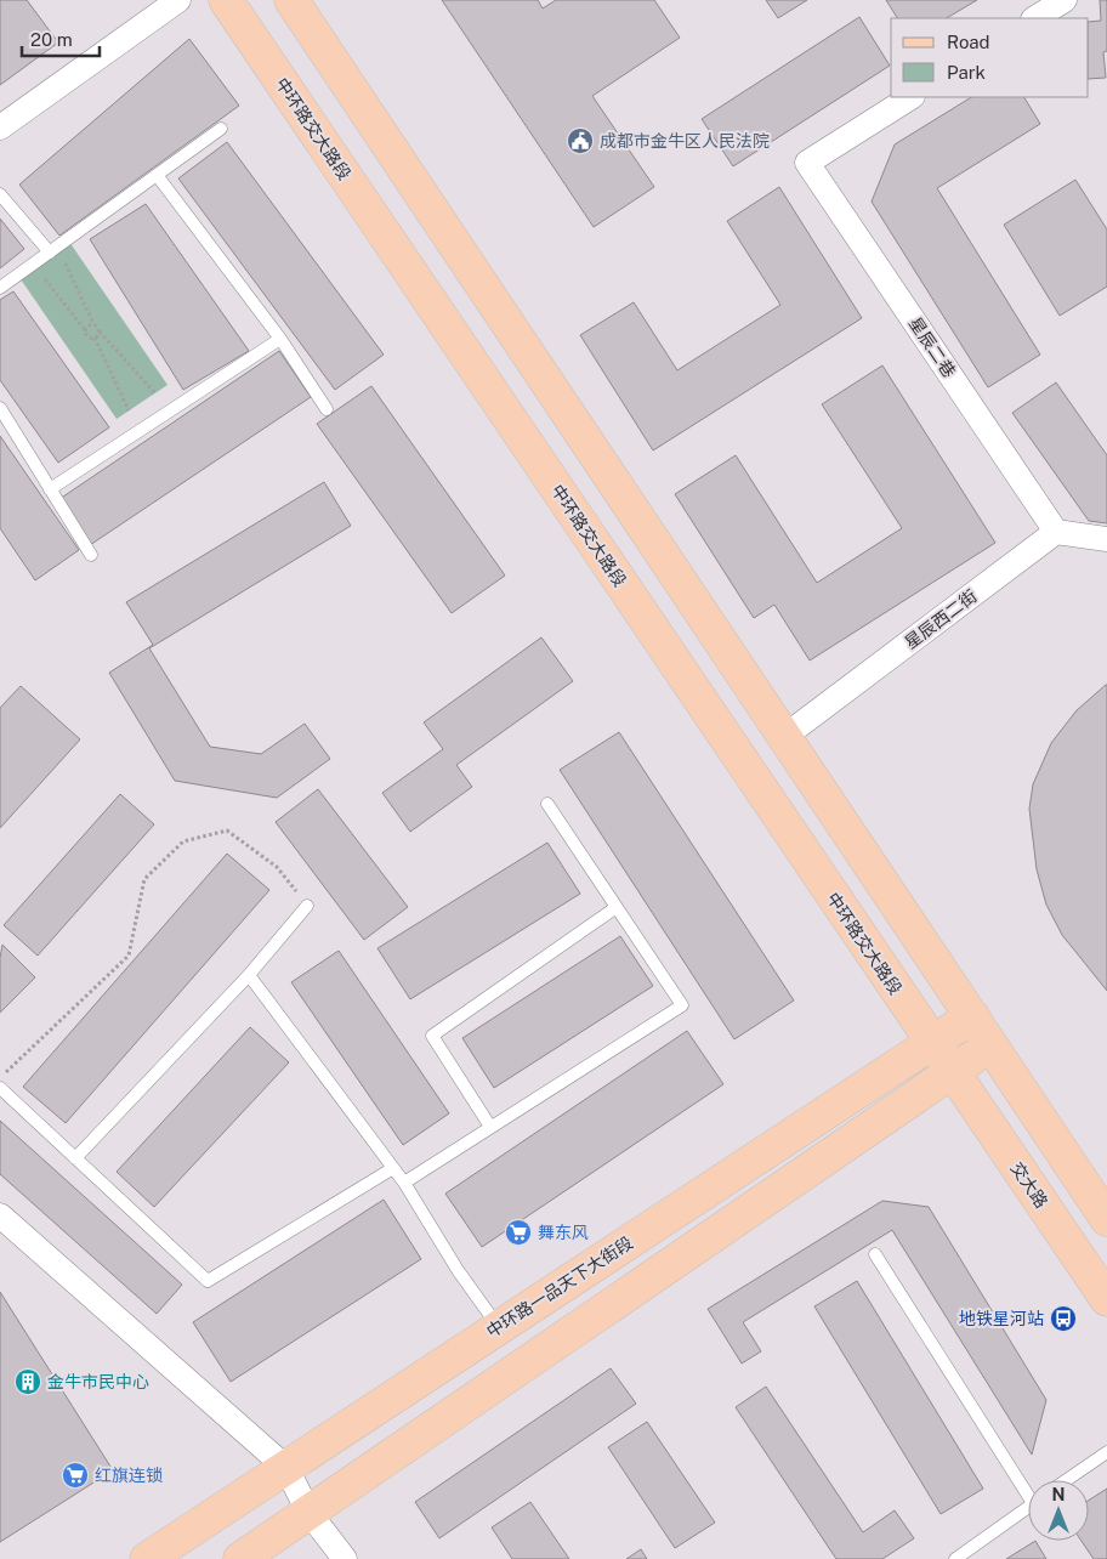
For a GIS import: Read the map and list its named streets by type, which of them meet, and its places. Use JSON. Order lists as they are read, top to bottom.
{
  "streets": {
    "main road": ["中环路交大路段", "交大路", "中环路一品天下大街段"],
    "street": ["星辰二巷", "星辰西二街"]
  },
  "crossings": [
    ["中环路交大路段", "交大路"],
    ["中环路交大路段", "中环路一品天下大街段"],
    ["星辰二巷", "星辰西二街"]
  ],
  "places": {
    "public building": ["成都市金牛区人民法院"],
    "supermarket": ["舞东风", "红旗连锁"],
    "bus stop": ["地铁星河站"],
    "building": ["金牛市民中心"]
  },
  "legend": ["Road", "Park"],
  "scale_bar": "20 m",
  "north": "top"
}
